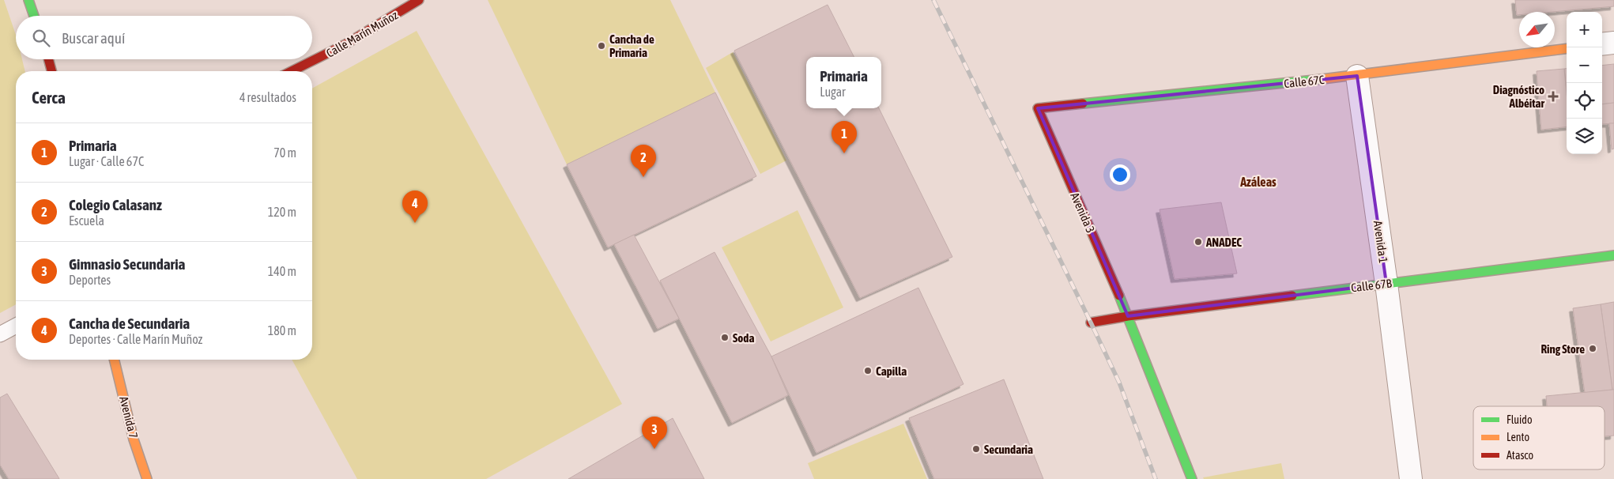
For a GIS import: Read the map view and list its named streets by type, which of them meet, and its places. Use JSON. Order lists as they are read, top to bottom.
{
  "streets": {
    "street": [
      "Calle Marín Muñoz",
      "Calle 67C",
      "Avenida 3",
      "Avenida 1",
      "Calle 67B",
      "Avenida 7"
    ]
  },
  "crossings": [
    ["Calle 67C", "Avenida 3"],
    ["Calle 67C", "Avenida 1"],
    ["Avenida 3", "Calle 67B"],
    ["Avenida 1", "Calle 67B"]
  ],
  "districts": ["Azáleas"],
  "places": {
    "other": [
      "Cancha de Primaria",
      "ANADEC",
      "Soda",
      "Ring Store",
      "Capilla",
      "Secundaria"
    ],
    "health": ["Diagnóstico Albéitar"]
  },
  "legend": ["Fluido", "Lento", "Atasco"],
  "north": "bottom left",
  "page": {
    "map_buttons": ["+", "−"],
    "search": "Buscar aquí",
    "popup": ["Primaria", "Lugar"],
    "heading": ["Cerca", "4 resultados"],
    "pins": [
      "1",
      "2",
      "4",
      "3"
    ],
    "list": [
      {
        "mark": "1",
        "name": "Primaria",
        "note": "Lugar · Calle 67C",
        "value": "70 m"
      },
      {
        "mark": "2",
        "name": "Colegio Calasanz",
        "note": "Escuela",
        "value": "120 m"
      },
      {
        "mark": "3",
        "name": "Gimnasio Secundaria",
        "note": "Deportes",
        "value": "140 m"
      },
      {
        "mark": "4",
        "name": "Cancha de Secundaria",
        "note": "Deportes · Calle Marín Muñoz",
        "value": "180 m"
      }
    ]
  }
}
